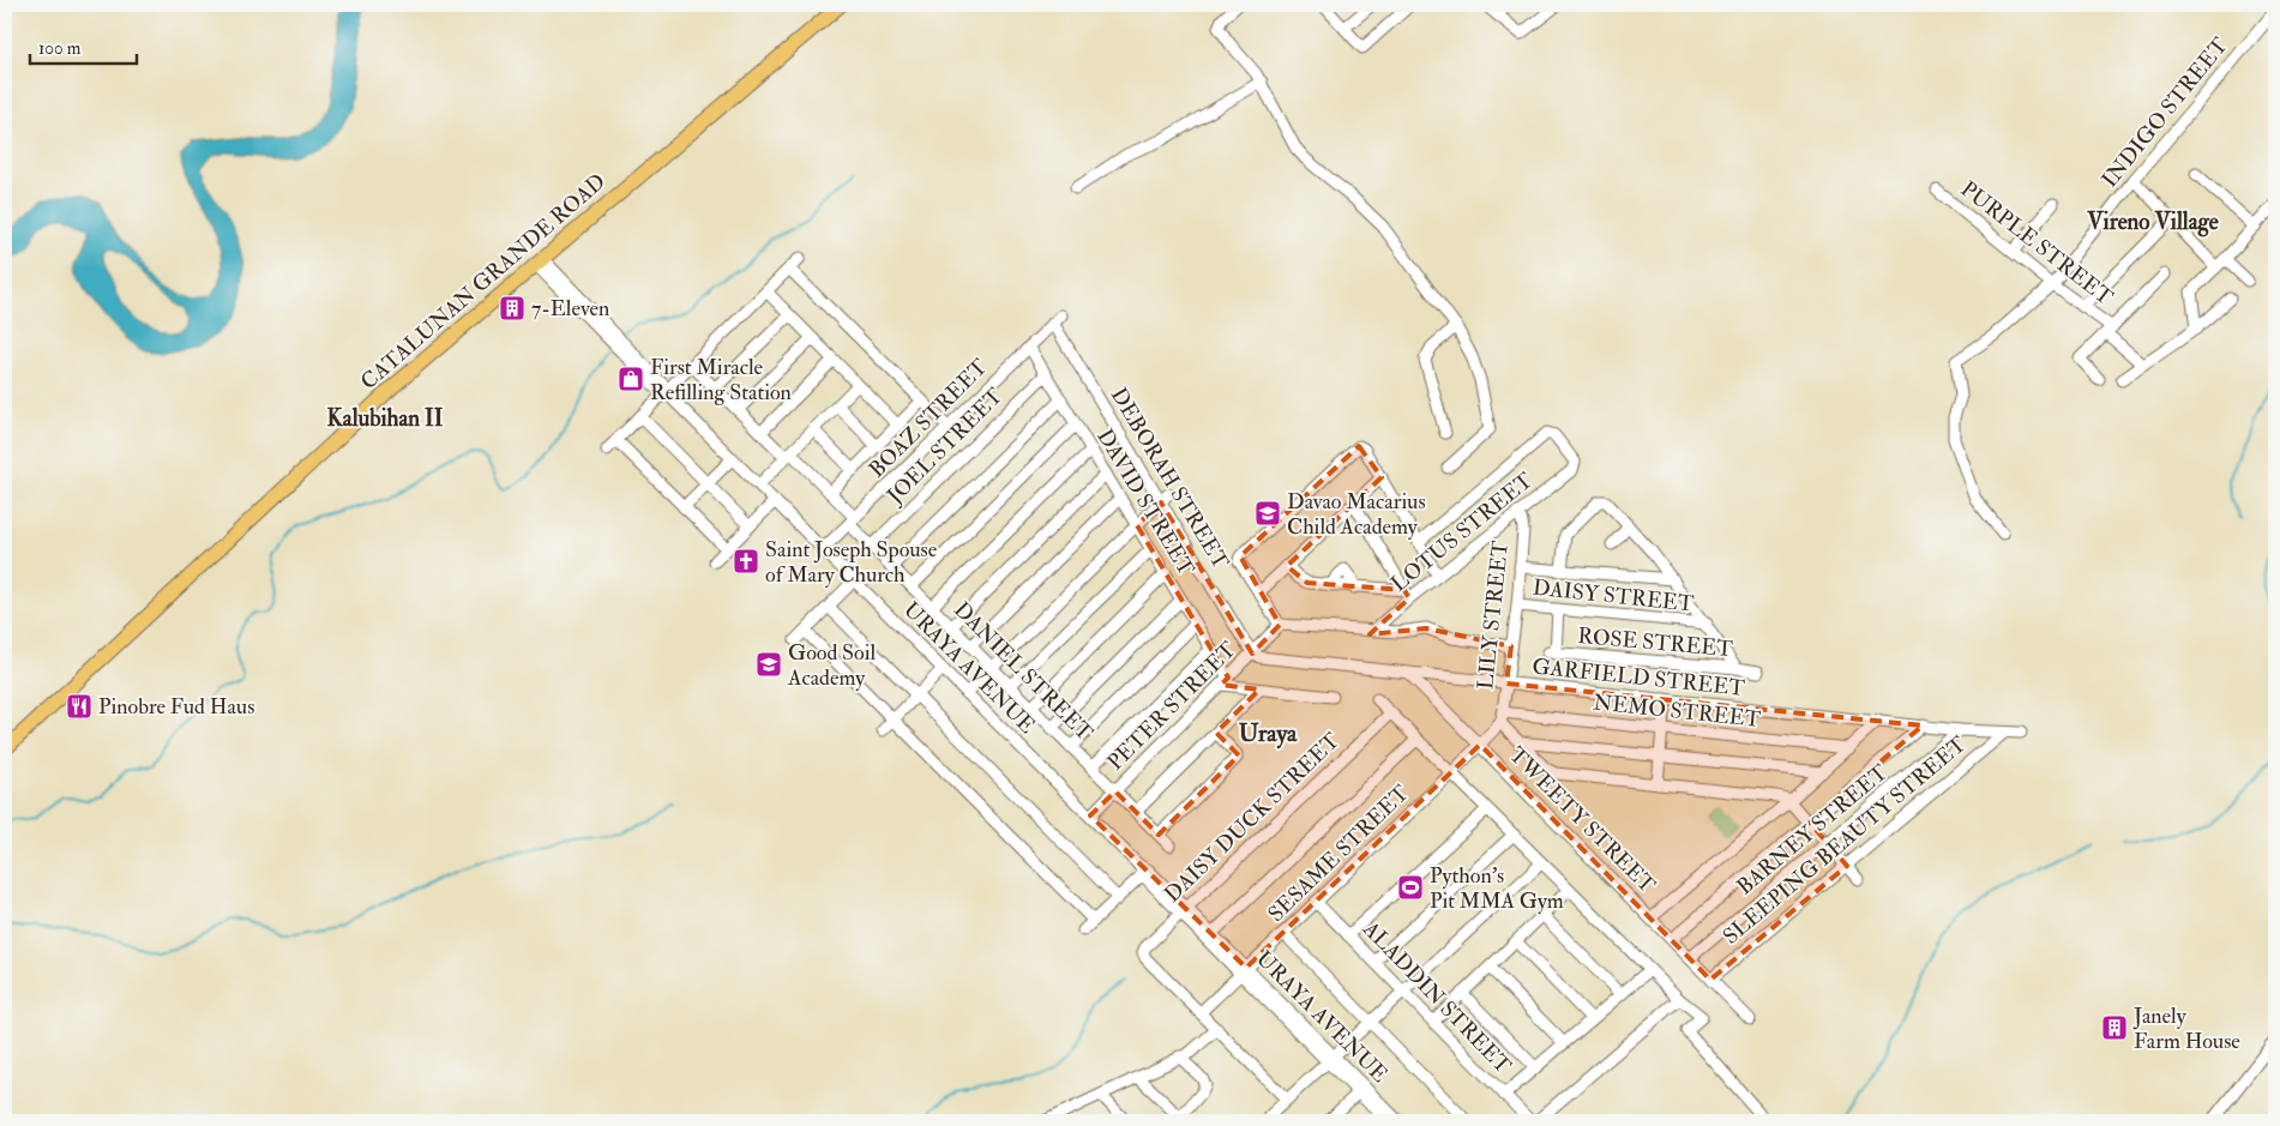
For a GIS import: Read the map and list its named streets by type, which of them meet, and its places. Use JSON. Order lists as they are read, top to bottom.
{
  "streets": {
    "main road": ["CATALUNAN GRANDE ROAD"],
    "street": [
      "INDIGO STREET",
      "PURPLE STREET",
      "BOAZ STREET",
      "JOEL STREET",
      "DEBORAH STREET",
      "DAVID STREET",
      "LOTUS STREET",
      "DAISY STREET",
      "LILY STREET",
      "ROSE STREET",
      "URAYA AVENUE",
      "DANIEL STREET",
      "GARFIELD STREET",
      "PETER STREET",
      "NEMO STREET",
      "DAISY DUCK STREET",
      "TWEETY STREET",
      "BARNEY STREET",
      "SLEEPING BEAUTY STREET",
      "SESAME STREET",
      "ALADDIN STREET"
    ]
  },
  "crossings": [
    ["INDIGO STREET", "PURPLE STREET"],
    ["CATALUNAN GRANDE ROAD", "URAYA AVENUE"],
    ["BOAZ STREET", "DEBORAH STREET"],
    ["BOAZ STREET", "DAVID STREET"],
    ["BOAZ STREET", "URAYA AVENUE"],
    ["BOAZ STREET", "DANIEL STREET"],
    ["JOEL STREET", "DAVID STREET"],
    ["JOEL STREET", "DANIEL STREET"],
    ["DEBORAH STREET", "GARFIELD STREET"],
    ["DEBORAH STREET", "PETER STREET"],
    ["DAVID STREET", "PETER STREET"],
    ["LOTUS STREET", "LILY STREET"],
    ["DAISY STREET", "LILY STREET"],
    ["DAISY STREET", "ROSE STREET"],
    ["LILY STREET", "GARFIELD STREET"],
    ["LILY STREET", "NEMO STREET"],
    ["LILY STREET", "SESAME STREET"],
    ["URAYA AVENUE", "PETER STREET"],
    ["URAYA AVENUE", "DAISY DUCK STREET"],
    ["URAYA AVENUE", "SESAME STREET"],
    ["DANIEL STREET", "PETER STREET"],
    ["GARFIELD STREET", "PETER STREET"],
    ["GARFIELD STREET", "TWEETY STREET"],
    ["GARFIELD STREET", "BARNEY STREET"],
    ["GARFIELD STREET", "SLEEPING BEAUTY STREET"],
    ["NEMO STREET", "SESAME STREET"],
    ["DAISY DUCK STREET", "SESAME STREET"],
    ["TWEETY STREET", "BARNEY STREET"],
    ["TWEETY STREET", "SLEEPING BEAUTY STREET"],
    ["TWEETY STREET", "SESAME STREET"],
    ["SESAME STREET", "ALADDIN STREET"]
  ],
  "districts": ["Vireno Village", "Kalubihan II", "Uraya"],
  "places": {
    "building": ["7-Eleven", "Janely Farm House"],
    "shop": ["First Miracle Refilling Station"],
    "school or university": ["Davao Macarius Child Academy", "Good Soil Academy"],
    "church": ["Saint Joseph Spouse of Mary Church"],
    "restaurant": ["Pinobre Fud Haus"],
    "sports": ["Python's Pit MMA Gym"]
  },
  "scale_bar": "100 m"
}
